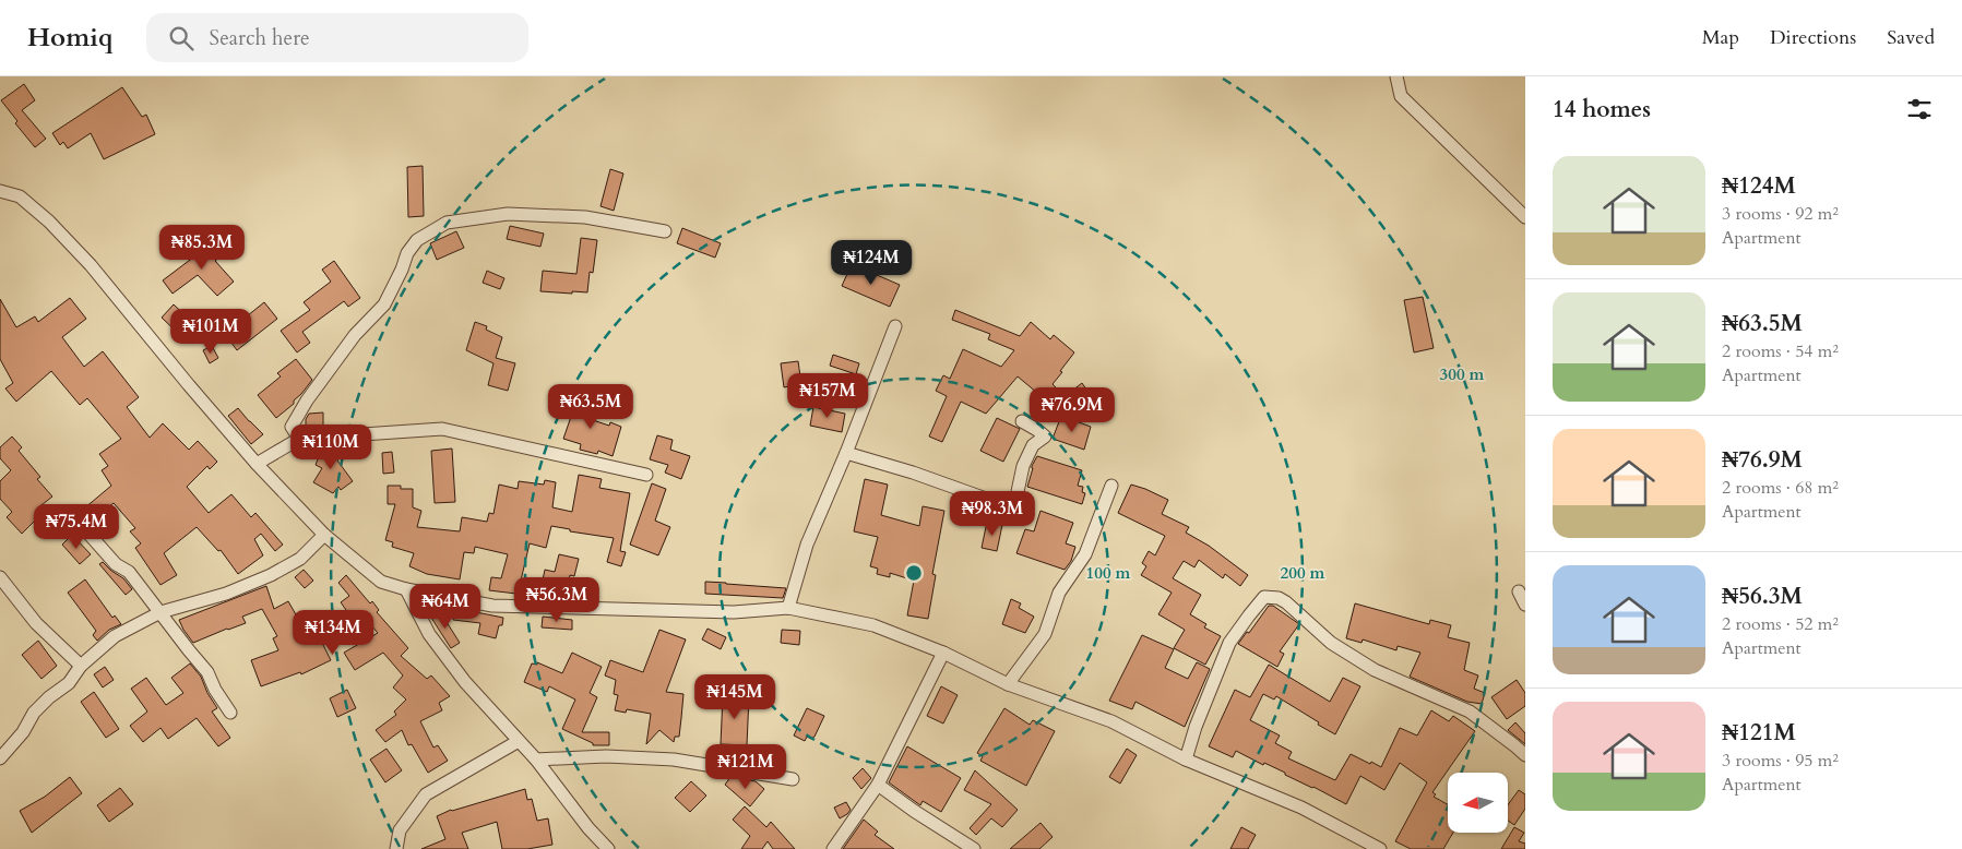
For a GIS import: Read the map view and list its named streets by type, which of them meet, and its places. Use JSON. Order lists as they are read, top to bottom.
{
  "north": "left",
  "page": {
    "header": "Homiq",
    "search": "Search here",
    "nav": ["Map", "Directions", "Saved"],
    "heading": "14 homes",
    "list": [
      {
        "name": "₦124M",
        "note": "3 rooms · 92 m² · Apartment"
      },
      {
        "name": "₦63.5M",
        "note": "2 rooms · 54 m² · Apartment"
      },
      {
        "name": "₦76.9M",
        "note": "2 rooms · 68 m² · Apartment"
      },
      {
        "name": "₦56.3M",
        "note": "2 rooms · 52 m² · Apartment"
      },
      {
        "name": "₦121M",
        "note": "3 rooms · 95 m² · Apartment"
      }
    ],
    "price": [
      "₦85.3M",
      "₦124M",
      "₦101M",
      "₦157M",
      "₦63.5M",
      "₦76.9M",
      "₦110M",
      "₦98.3M",
      "₦75.4M",
      "₦56.3M",
      "₦64M",
      "₦134M",
      "₦145M",
      "₦121M"
    ]
  },
  "rings": ["300 m", "100 m", "200 m"]
}
